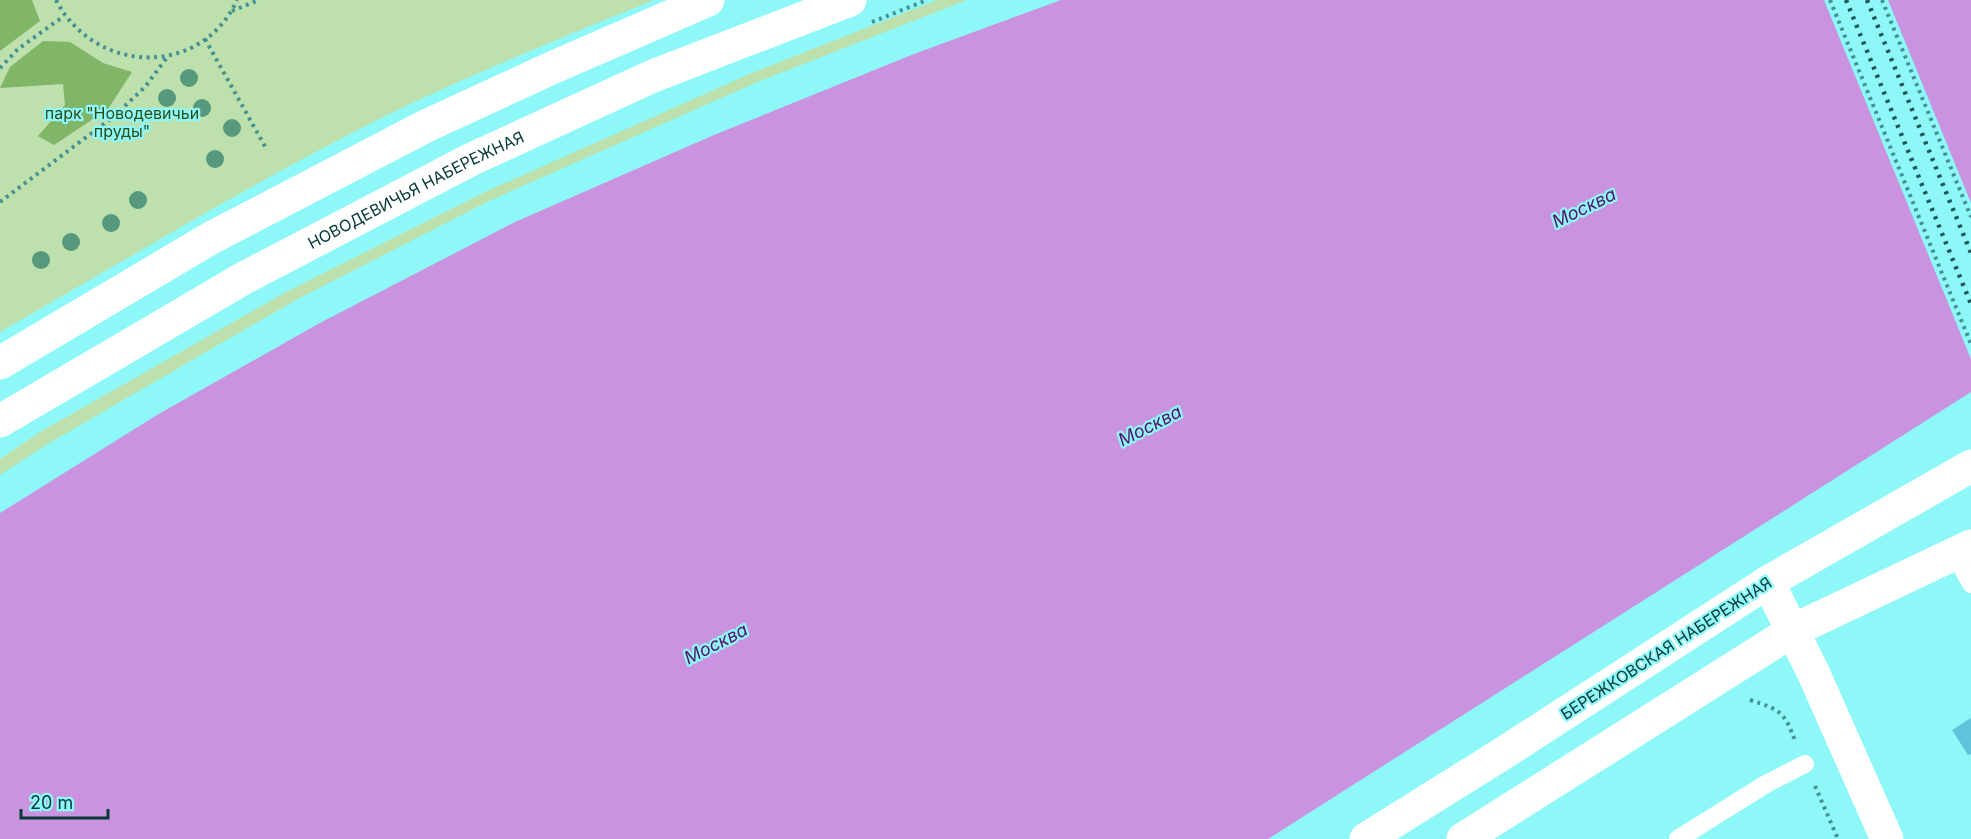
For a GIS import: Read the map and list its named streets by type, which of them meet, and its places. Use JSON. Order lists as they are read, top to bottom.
{
  "streets": {
    "main road": ["НОВОДЕВИЧЬЯ НАБЕРЕЖНАЯ", "БЕРЕЖКОВСКАЯ НАБЕРЕЖНАЯ"]
  },
  "water": ["Москва"],
  "parks": ["парк \"Новодевичьи пруды\""],
  "scale_bar": "20 m"
}
